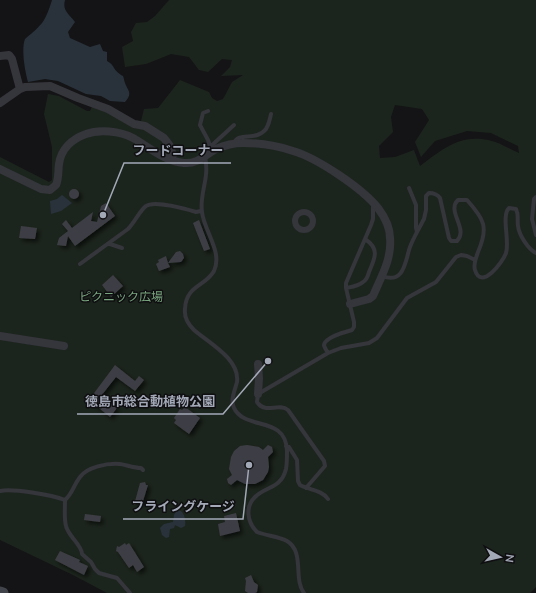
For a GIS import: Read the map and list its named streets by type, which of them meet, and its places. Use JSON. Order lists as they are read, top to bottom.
{
  "parks": ["ピクニック広場"],
  "places": ["フードコーナー", "徳島市総合動植物公園", "フライングケージ"],
  "north": "right"
}
